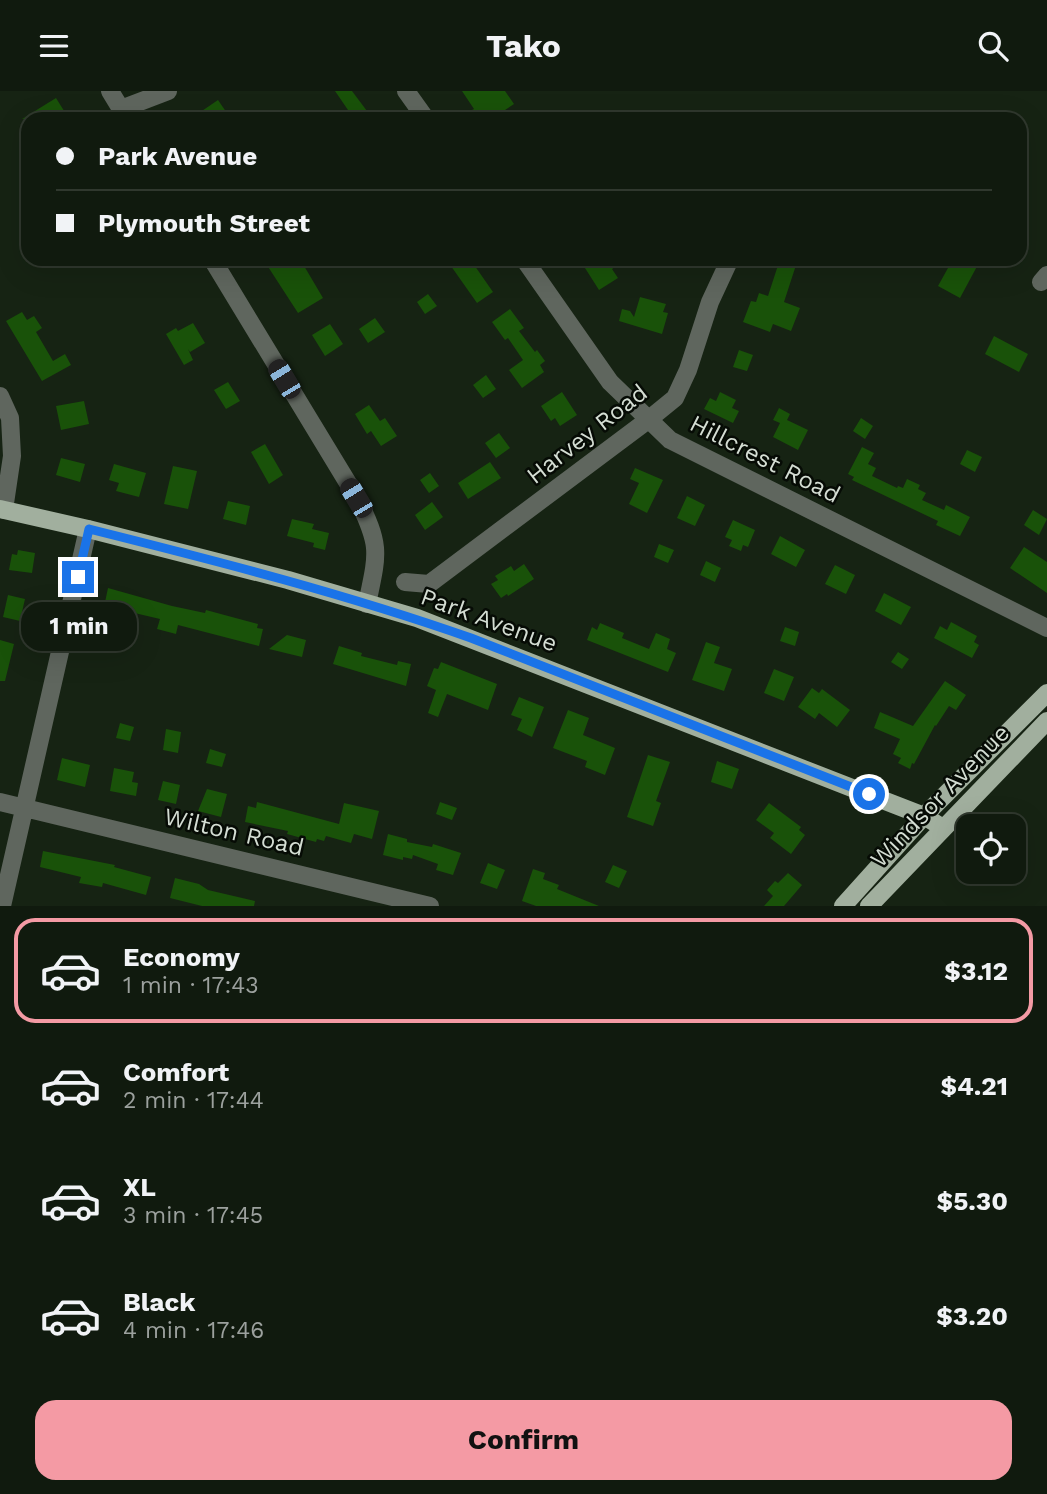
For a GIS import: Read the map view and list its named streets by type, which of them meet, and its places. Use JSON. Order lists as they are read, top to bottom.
{
  "streets": {
    "main road": ["Park Avenue", "Windsor Avenue"],
    "street": ["Harvey Road", "Hillcrest Road", "Wilton Road"]
  },
  "crossings": [
    ["Harvey Road", "Hillcrest Road"],
    ["Park Avenue", "Windsor Avenue"]
  ],
  "page": {
    "header": "Tako",
    "banner": ["Park Avenue", "Plymouth Street"],
    "bubble": "1 min",
    "list": [
      {
        "name": "Economy",
        "note": "1 min · 17:43",
        "value": "$3.12"
      },
      {
        "name": "Comfort",
        "note": "2 min · 17:44",
        "value": "$4.21"
      },
      {
        "name": "XL",
        "note": "3 min · 17:45",
        "value": "$5.30"
      },
      {
        "name": "Black",
        "note": "4 min · 17:46",
        "value": "$3.20"
      }
    ],
    "buttons": "Confirm"
  }
}
